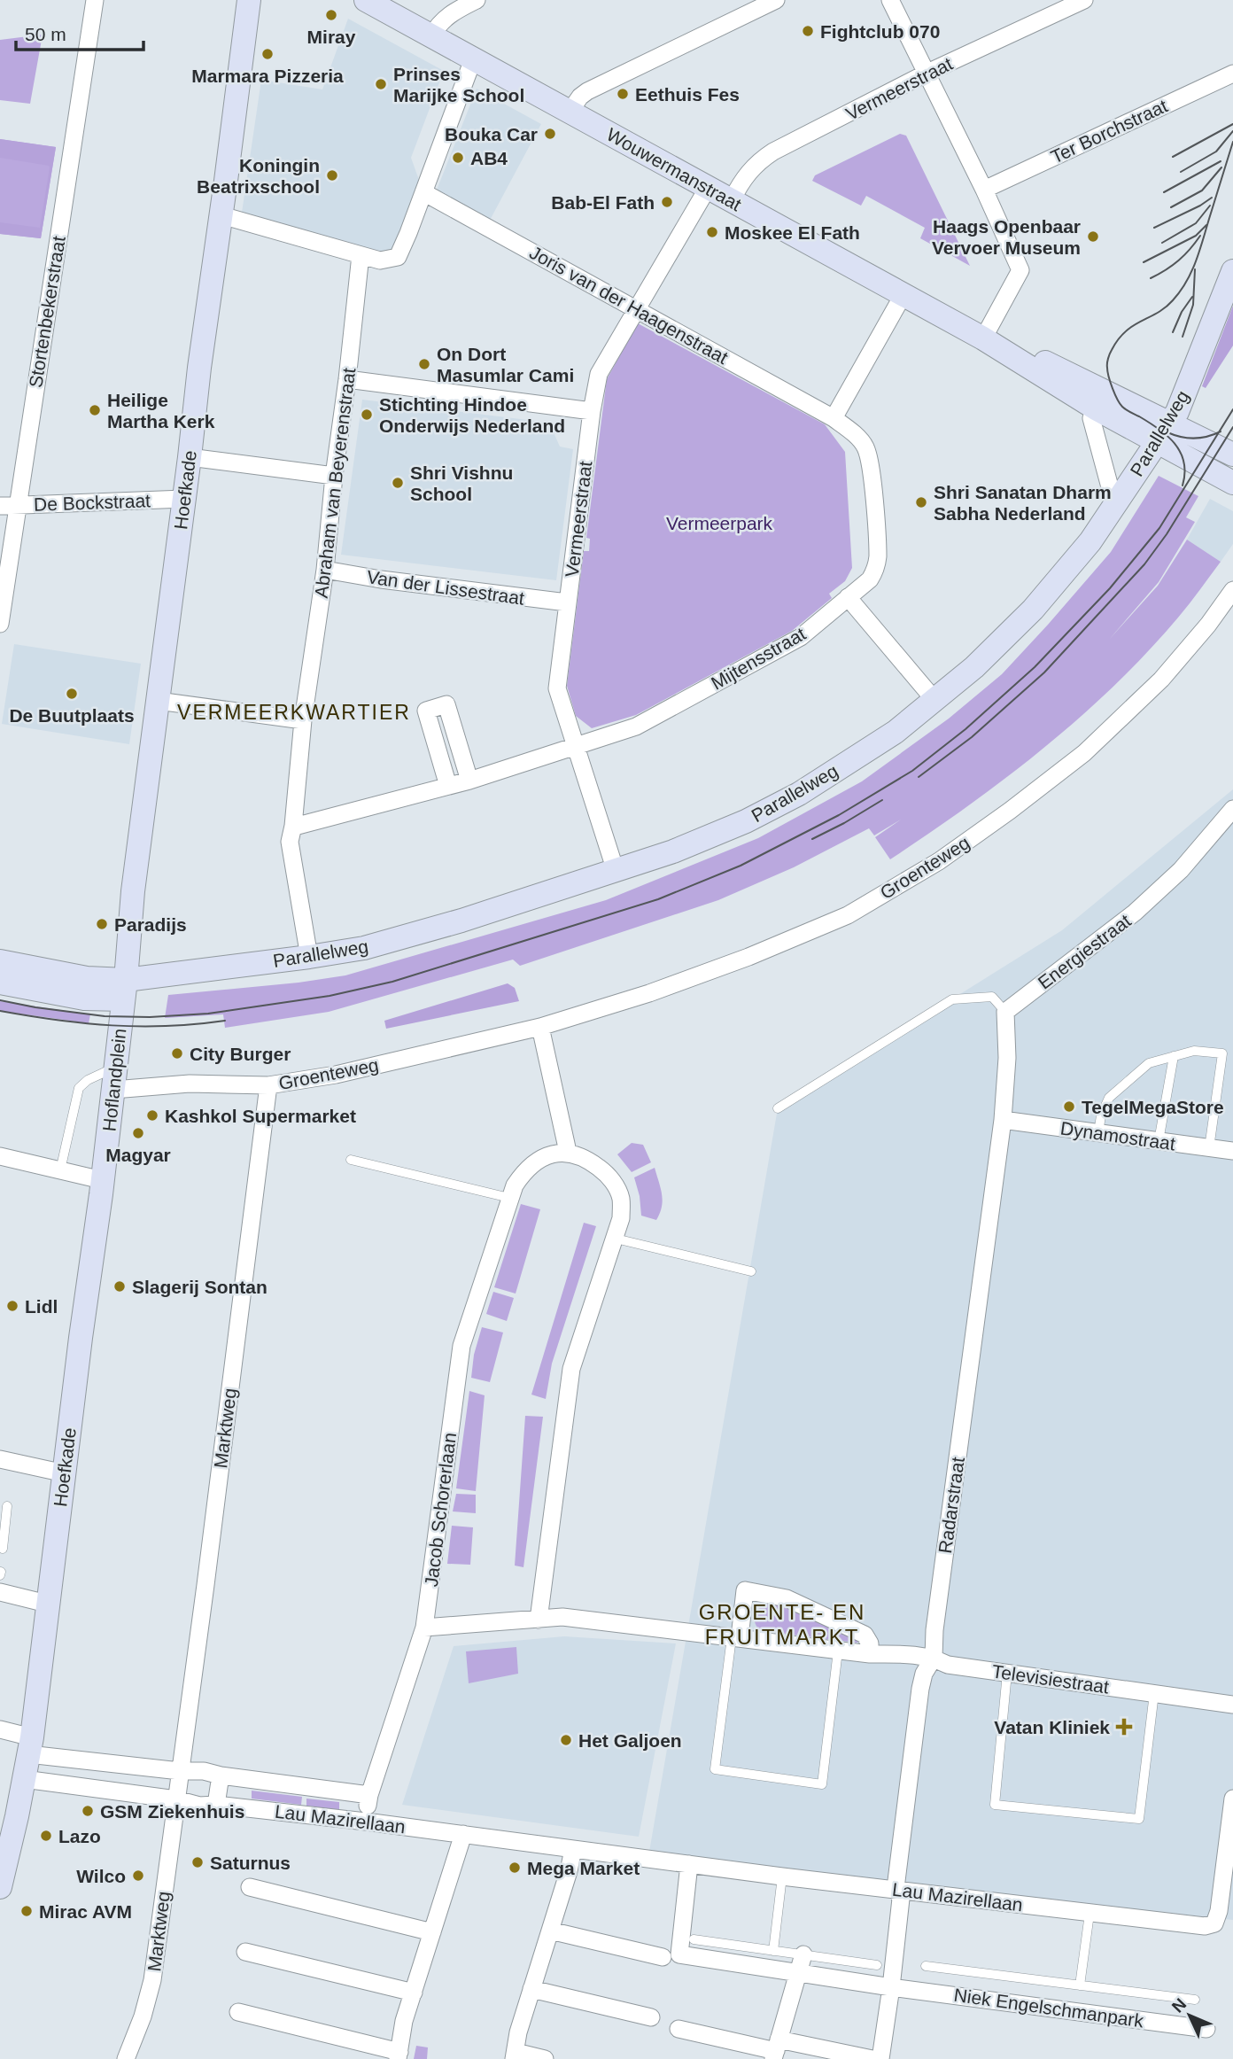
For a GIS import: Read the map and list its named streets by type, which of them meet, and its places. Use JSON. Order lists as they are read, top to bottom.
{
  "streets": {
    "street": [
      "Vermeerstraat",
      "Ter Borchstraat",
      "Wouwermanstraat",
      "Joris van der Haagenstraat",
      "Stortenbekerstraat",
      "Parallelweg",
      "Abraham van Beyerenstraat",
      "Hoefkade",
      "De Bockstraat",
      "Van der Lissestraat",
      "Mijtensstraat",
      "Groenteweg",
      "Energiestraat",
      "Hoflandplein",
      "Dynamostraat",
      "Marktweg",
      "Radarstraat",
      "Jacob Schorerlaan",
      "Televisiestraat",
      "Lau Mazirellaan",
      "Niek Engelschmanpark"
    ]
  },
  "crossings": [
    ["Vermeerstraat", "Wouwermanstraat"],
    ["Vermeerstraat", "Joris van der Haagenstraat"],
    ["Vermeerstraat", "Parallelweg"],
    ["Vermeerstraat", "Van der Lissestraat"],
    ["Vermeerstraat", "Mijtensstraat"],
    ["Wouwermanstraat", "Parallelweg"],
    ["Joris van der Haagenstraat", "Mijtensstraat"],
    ["Stortenbekerstraat", "De Bockstraat"],
    ["Parallelweg", "Abraham van Beyerenstraat"],
    ["Parallelweg", "Hoefkade"],
    ["Parallelweg", "Hoflandplein"],
    ["Abraham van Beyerenstraat", "Van der Lissestraat"],
    ["Abraham van Beyerenstraat", "Mijtensstraat"],
    ["Hoefkade", "De Bockstraat"],
    ["Hoefkade", "Hoflandplein"],
    ["Groenteweg", "Hoflandplein"],
    ["Groenteweg", "Marktweg"],
    ["Dynamostraat", "Radarstraat"],
    ["Marktweg", "Lau Mazirellaan"],
    ["Radarstraat", "Televisiestraat"],
    ["Radarstraat", "Lau Mazirellaan"],
    ["Jacob Schorerlaan", "Televisiestraat"],
    ["Jacob Schorerlaan", "Lau Mazirellaan"],
    ["Lau Mazirellaan", "Niek Engelschmanpark"]
  ],
  "districts": ["VERMEERKWARTIER", "GROENTE- EN FRUITMARKT"],
  "parks": ["Vermeerpark"],
  "places": {
    "other": [
      "Miray",
      "Fightclub 070",
      "Marmara Pizzeria",
      "Prinses Marijke School",
      "Eethuis Fes",
      "Bouka Car",
      "AB4",
      "Koningin Beatrixschool",
      "Bab-El Fath",
      "Moskee El Fath",
      "Haags Openbaar Vervoer Museum",
      "On Dort Masumlar Cami",
      "Heilige Martha Kerk",
      "Stichting Hindoe Onderwijs Nederland",
      "Shri Vishnu School",
      "Shri Sanatan Dharm Sabha Nederland",
      "De Buutplaats",
      "Paradijs",
      "City Burger",
      "TegelMegaStore",
      "Kashkol Supermarket",
      "Magyar",
      "Slagerij Sontan",
      "Lidl",
      "Het Galjoen",
      "GSM Ziekenhuis",
      "Lazo",
      "Saturnus",
      "Mega Market",
      "Wilco",
      "Mirac AVM"
    ],
    "health": ["Vatan Kliniek"]
  },
  "scale_bar": "50 m",
  "north": "top left"
}
